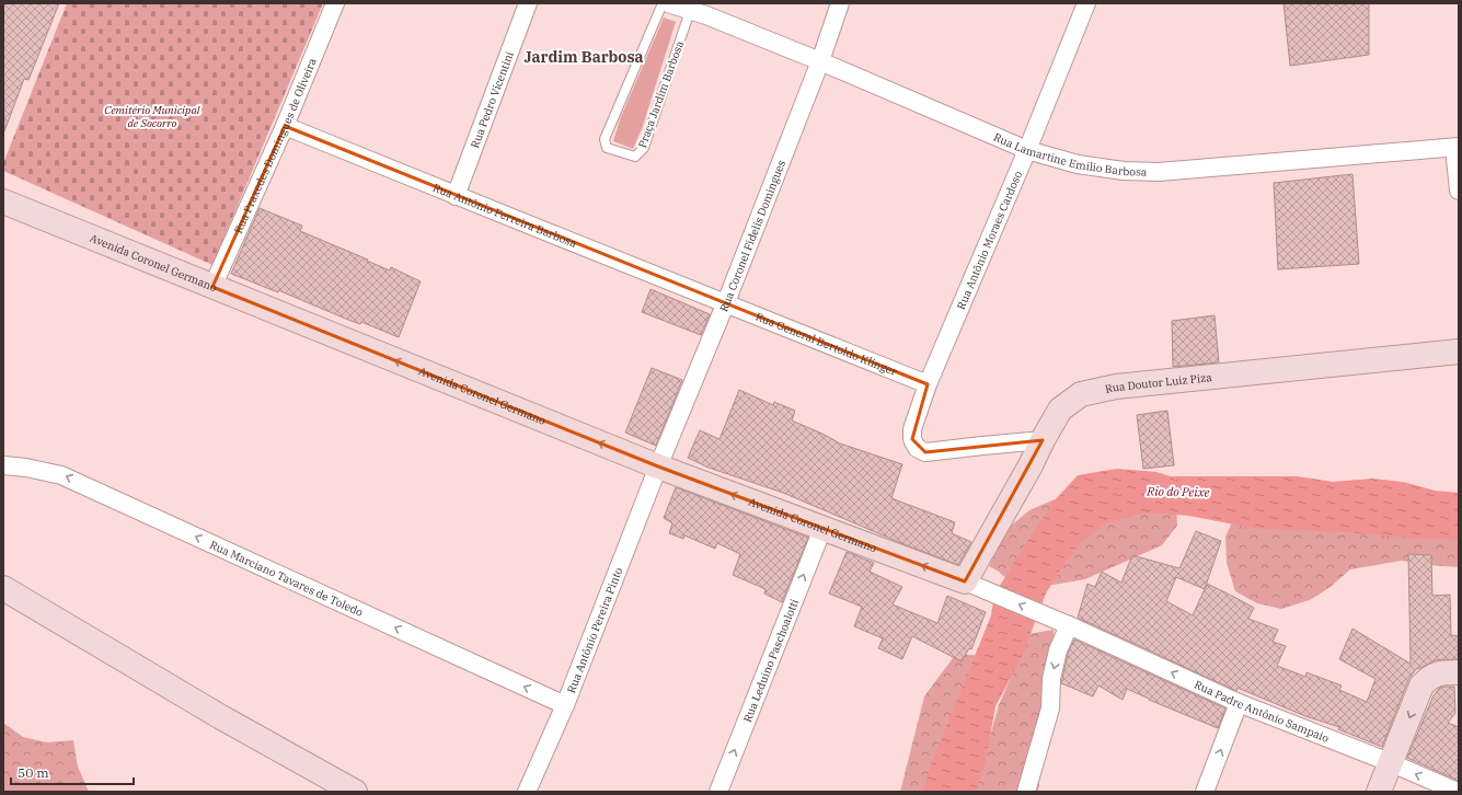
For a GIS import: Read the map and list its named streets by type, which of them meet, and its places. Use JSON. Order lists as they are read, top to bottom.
{
  "streets": {
    "street": [
      "Rua Pedro Vicentini",
      "Rua Praxedes Domingues de Oliveira",
      "Rua Lamartine Emilio Barbosa",
      "Rua Antônio Ferreira Barbosa",
      "Rua Coronel Fidelis Domingues",
      "Rua Antônio Moraes Cardoso",
      "Avenida Coronel Germano",
      "Rua General Bertoldo Klinger",
      "Rua Doutor Luiz Piza",
      "Rua Marciano Tavares de Toledo",
      "Rua Antônio Pereira Pinto",
      "Rua Leduino Paschoalotti",
      "Rua Padre Antônio Sampaio"
    ],
    "lane": ["Praça Jardim Barbosa"]
  },
  "crossings": [
    ["Praça Jardim Barbosa", "Rua Lamartine Emilio Barbosa"],
    ["Rua Pedro Vicentini", "Rua Antônio Ferreira Barbosa"],
    ["Rua Praxedes Domingues de Oliveira", "Rua Antônio Ferreira Barbosa"],
    ["Rua Praxedes Domingues de Oliveira", "Avenida Coronel Germano"],
    ["Rua Lamartine Emilio Barbosa", "Rua Coronel Fidelis Domingues"],
    ["Rua Lamartine Emilio Barbosa", "Rua Antônio Moraes Cardoso"],
    ["Rua Antônio Ferreira Barbosa", "Rua Coronel Fidelis Domingues"],
    ["Rua Antônio Ferreira Barbosa", "Rua General Bertoldo Klinger"],
    ["Rua Coronel Fidelis Domingues", "Avenida Coronel Germano"],
    ["Rua Coronel Fidelis Domingues", "Rua General Bertoldo Klinger"],
    ["Rua Coronel Fidelis Domingues", "Rua Antônio Pereira Pinto"],
    ["Rua Antônio Moraes Cardoso", "Rua General Bertoldo Klinger"],
    ["Rua Antônio Moraes Cardoso", "Rua Doutor Luiz Piza"],
    ["Avenida Coronel Germano", "Rua Doutor Luiz Piza"],
    ["Avenida Coronel Germano", "Rua Antônio Pereira Pinto"],
    ["Avenida Coronel Germano", "Rua Leduino Paschoalotti"],
    ["Avenida Coronel Germano", "Rua Padre Antônio Sampaio"],
    ["Rua Doutor Luiz Piza", "Rua Padre Antônio Sampaio"],
    ["Rua Marciano Tavares de Toledo", "Rua Antônio Pereira Pinto"]
  ],
  "one_way": ["Avenida Coronel Germano", "Rua Leduino Paschoalotti", "Rua Padre Antônio Sampaio"],
  "districts": ["Jardim Barbosa"],
  "water": ["Rio do Peixe"],
  "parks": ["Cemitério Municipal de Socorro"],
  "scale_bar": "50 m"
}
